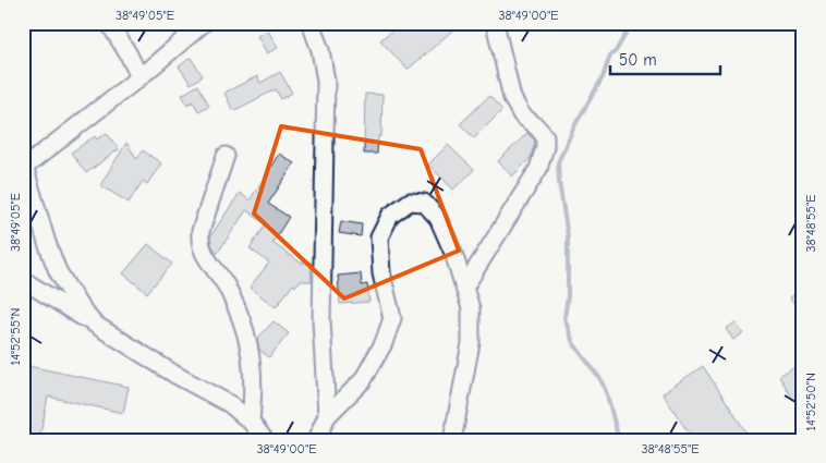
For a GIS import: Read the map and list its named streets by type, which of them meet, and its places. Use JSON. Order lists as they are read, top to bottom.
{
  "scale_bar": "50 m",
  "coordinates": [
    "38°49'05\"E",
    "38°49'00\"E",
    "38°48'55\"E",
    "14°52'55\"N",
    "14°52'50\"N"
  ]
}
